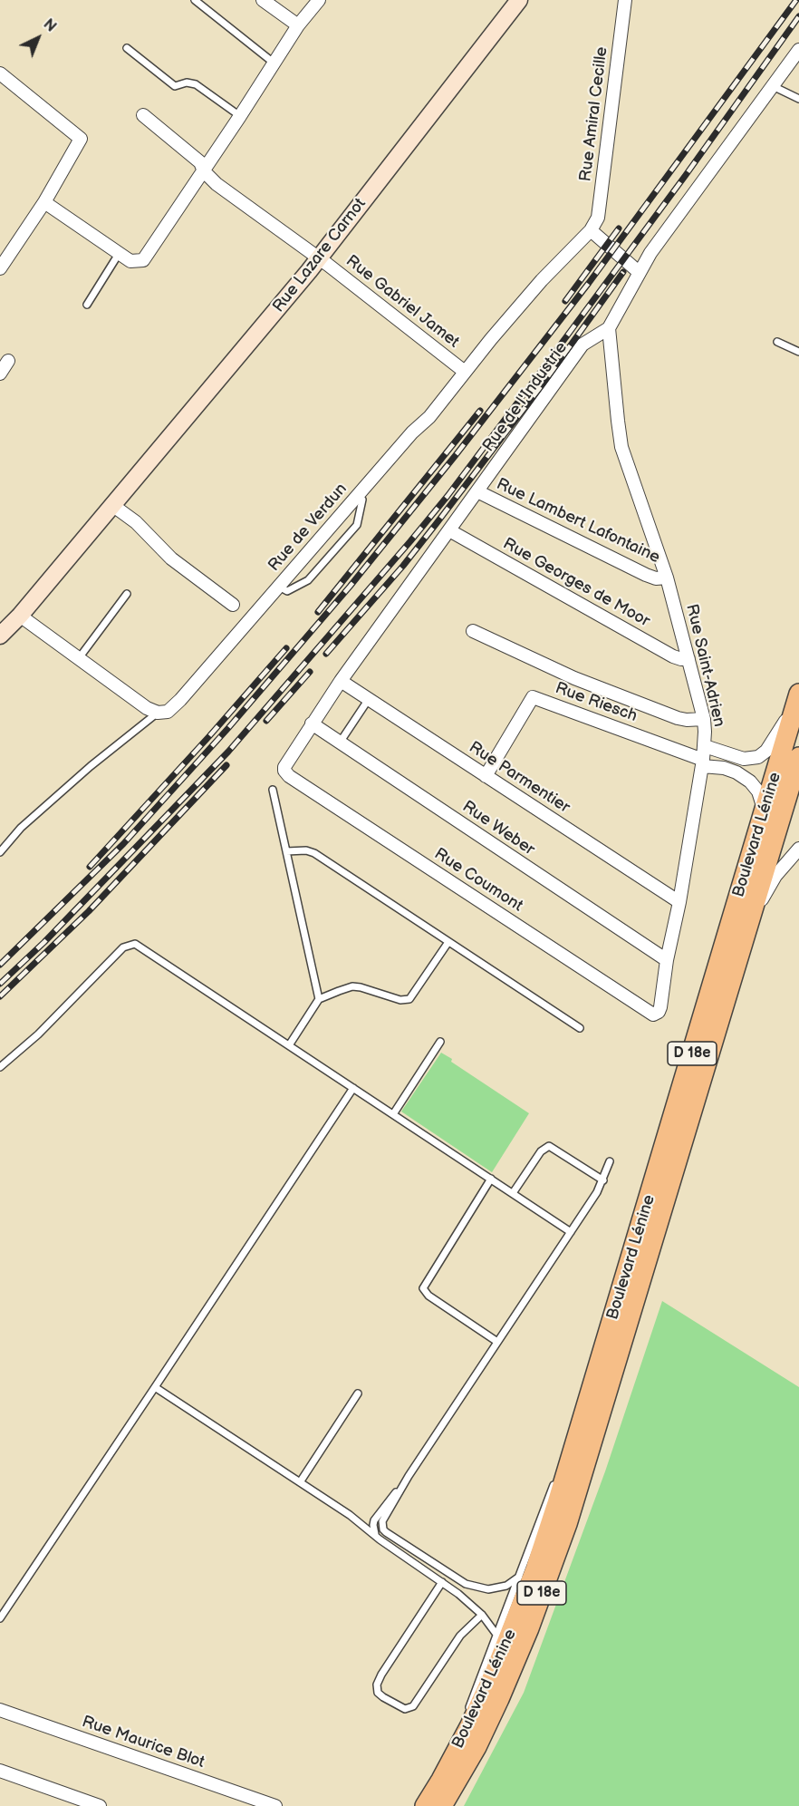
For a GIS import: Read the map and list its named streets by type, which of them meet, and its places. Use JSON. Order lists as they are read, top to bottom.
{
  "streets": {
    "main road": ["Boulevard Lénine", "D 18e"],
    "street": [
      "Rue Amiral Cecille",
      "Rue Lazare Carnot",
      "Rue Gabriel Jamet",
      "Rue de l'Industrie",
      "Rue Lambert Lafontaine",
      "Rue de Verdun",
      "Rue Georges de Moor",
      "Rue Saint-Adrien",
      "Rue Riesch",
      "Rue Parmentier",
      "Rue Weber",
      "Rue Coumont",
      "Rue Maurice Blot"
    ]
  },
  "crossings": [
    ["Rue Amiral Cecille", "Rue de Verdun"],
    ["Rue Lazare Carnot", "Rue Gabriel Jamet"],
    ["Rue Gabriel Jamet", "Rue de Verdun"],
    ["Rue de l'Industrie", "Rue Lambert Lafontaine"],
    ["Rue de l'Industrie", "Rue Georges de Moor"],
    ["Rue de l'Industrie", "Rue Saint-Adrien"],
    ["Rue de l'Industrie", "Rue Parmentier"],
    ["Rue de l'Industrie", "Rue Weber"],
    ["Rue de l'Industrie", "Rue Coumont"],
    ["Rue Lambert Lafontaine", "Rue Saint-Adrien"],
    ["Rue Georges de Moor", "Rue Saint-Adrien"],
    ["Rue Saint-Adrien", "Rue Riesch"],
    ["Rue Saint-Adrien", "Rue Parmentier"],
    ["Rue Saint-Adrien", "Rue Weber"],
    ["Rue Saint-Adrien", "Rue Coumont"],
    ["Rue Riesch", "Rue Parmentier"]
  ],
  "north": "top right"
}
